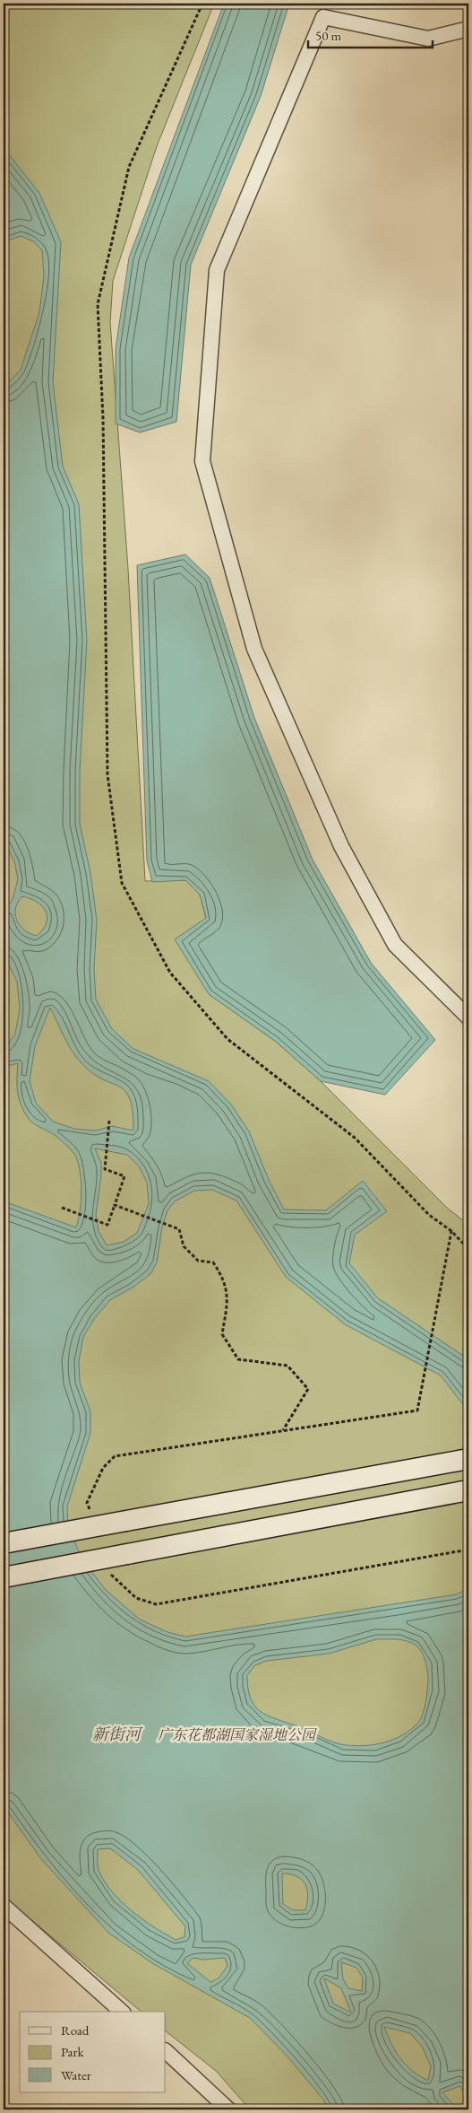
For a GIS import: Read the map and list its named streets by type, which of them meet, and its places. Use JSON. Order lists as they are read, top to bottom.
{
  "water": ["新街河"],
  "parks": ["广东花都湖国家湿地公园"],
  "legend": ["Road", "Park", "Water"],
  "scale_bar": "50 m"
}
